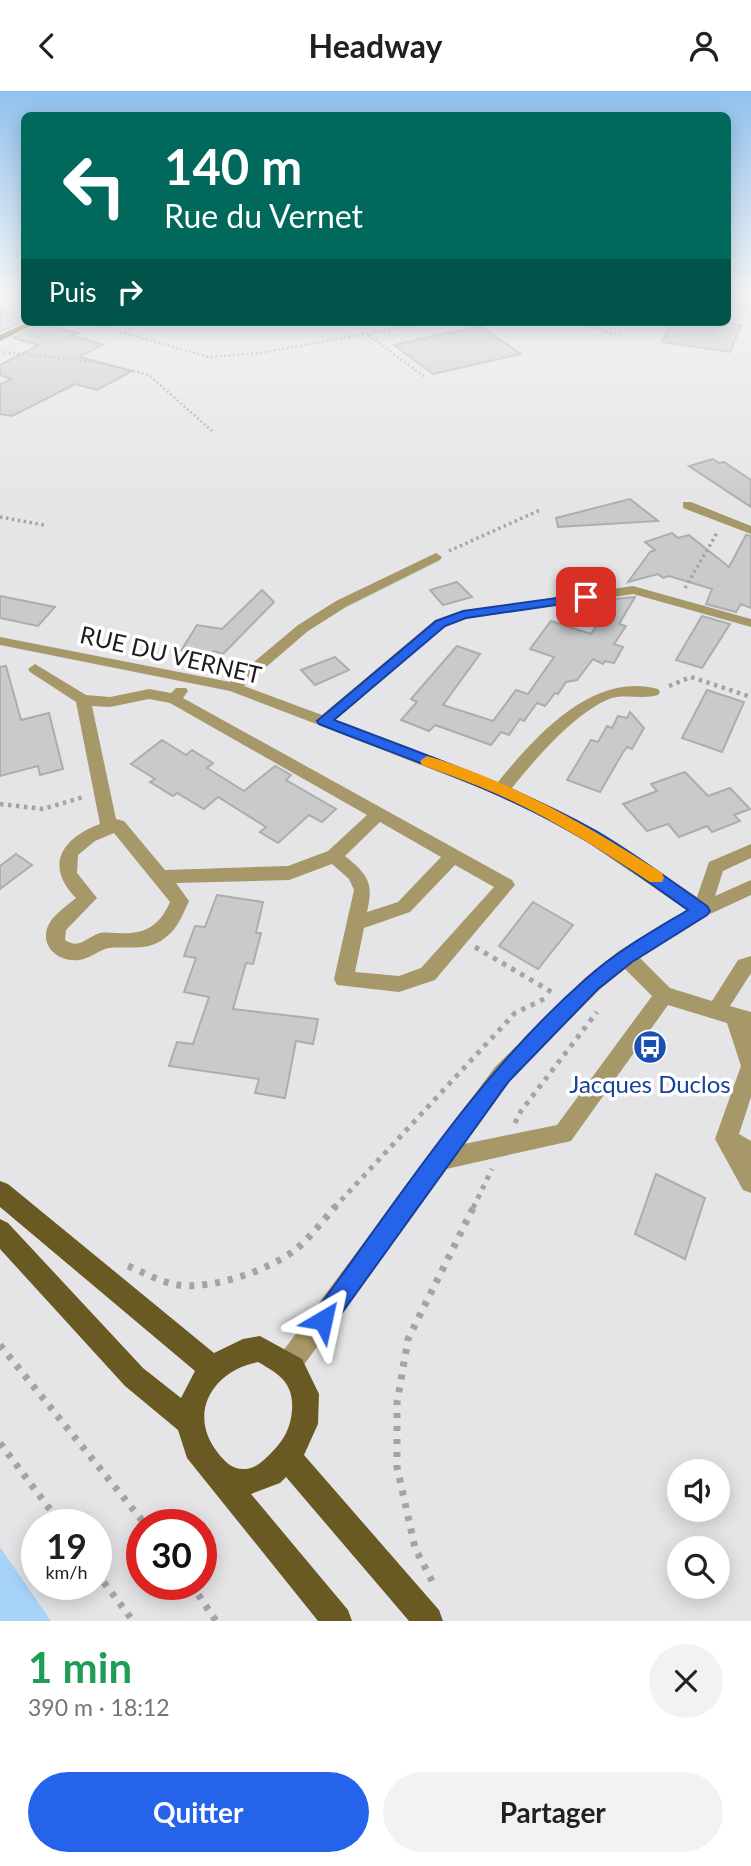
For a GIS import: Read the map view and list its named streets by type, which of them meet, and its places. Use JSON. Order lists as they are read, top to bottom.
{
  "streets": {
    "street": ["RUE DU VERNET"]
  },
  "places": {
    "bus stop": ["Jacques Duclos"]
  },
  "page": {
    "header": "Headway",
    "turn": ["140 m", "Rue du Vernet"],
    "then": "Puis",
    "speed": "19 km/h",
    "limit": "30",
    "heading": ["1 min", "390 m · 18:12"],
    "buttons": ["Quitter", "Partager"]
  }
}
